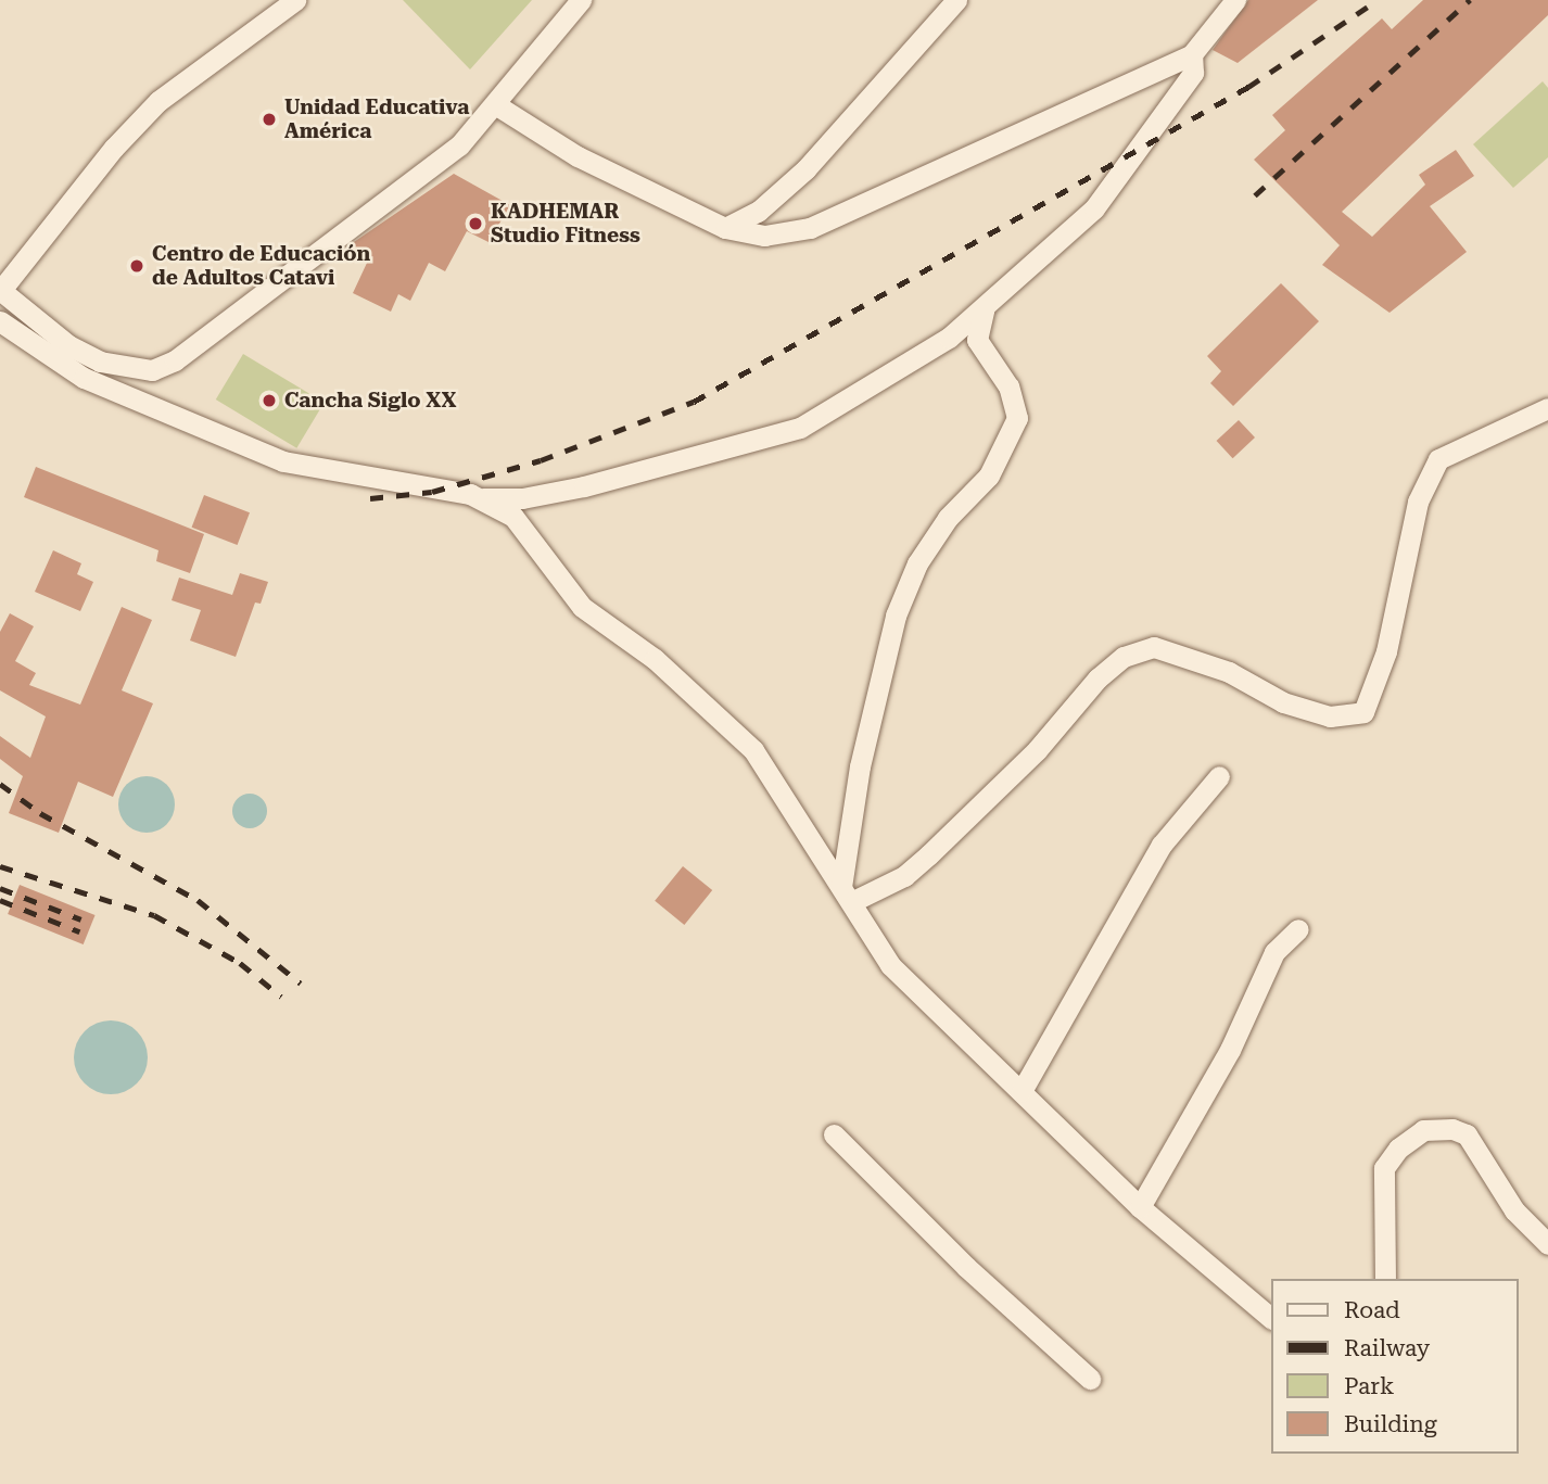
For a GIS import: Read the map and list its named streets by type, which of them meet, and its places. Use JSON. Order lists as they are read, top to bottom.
{
  "places": [
    "Unidad Educativa América",
    "KADHEMAR Studio Fitness",
    "Centro de Educación de Adultos Catavi",
    "Cancha Siglo XX"
  ],
  "legend": [
    "Road",
    "Railway",
    "Park",
    "Building"
  ]
}
